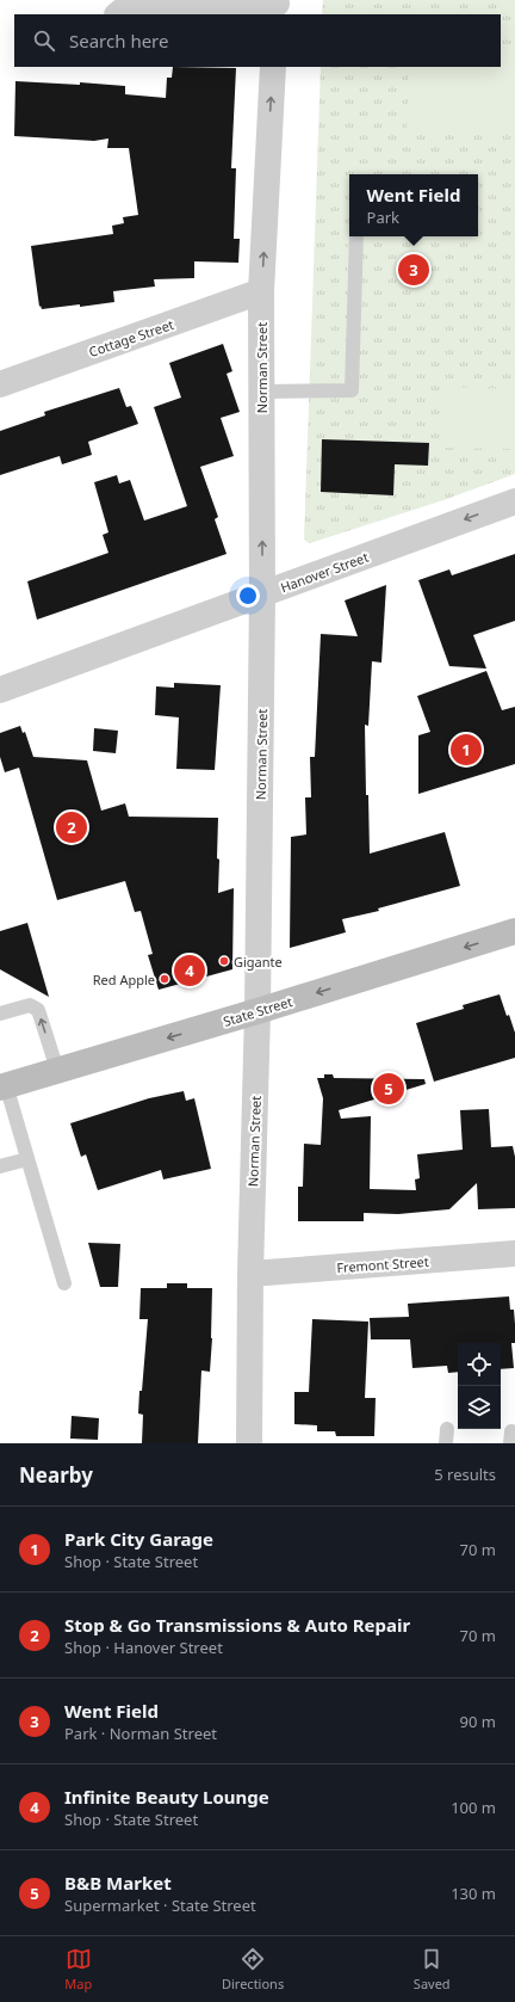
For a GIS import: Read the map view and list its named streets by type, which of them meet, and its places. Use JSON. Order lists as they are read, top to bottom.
{
  "streets": {
    "main road": ["State Street"],
    "street": [
      "Cottage Street",
      "Norman Street",
      "Hanover Street",
      "Fremont Street"
    ]
  },
  "crossings": [
    ["Cottage Street", "Norman Street"],
    ["Norman Street", "Hanover Street"],
    ["Norman Street", "State Street"],
    ["Norman Street", "Fremont Street"]
  ],
  "one_way": ["Hanover Street", "State Street"],
  "places": ["Gigante", "Red Apple"],
  "page": {
    "search": "Search here",
    "popup": ["Went Field", "Park"],
    "pins": [
      "3",
      "1",
      "2",
      "4",
      "5"
    ],
    "heading": ["Nearby", "5 results"],
    "list": [
      {
        "mark": "1",
        "name": "Park City Garage",
        "note": "Shop · State Street",
        "value": "70 m"
      },
      {
        "mark": "2",
        "name": "Stop & Go Transmissions & Auto Repair",
        "note": "Shop · Hanover Street",
        "value": "70 m"
      },
      {
        "mark": "3",
        "name": "Went Field",
        "note": "Park · Norman Street",
        "value": "90 m"
      },
      {
        "mark": "4",
        "name": "Infinite Beauty Lounge",
        "note": "Shop · State Street",
        "value": "100 m"
      },
      {
        "mark": "5",
        "name": "B&B Market",
        "note": "Supermarket · State Street",
        "value": "130 m"
      }
    ],
    "nav": ["Map", "Directions", "Saved"]
  }
}
